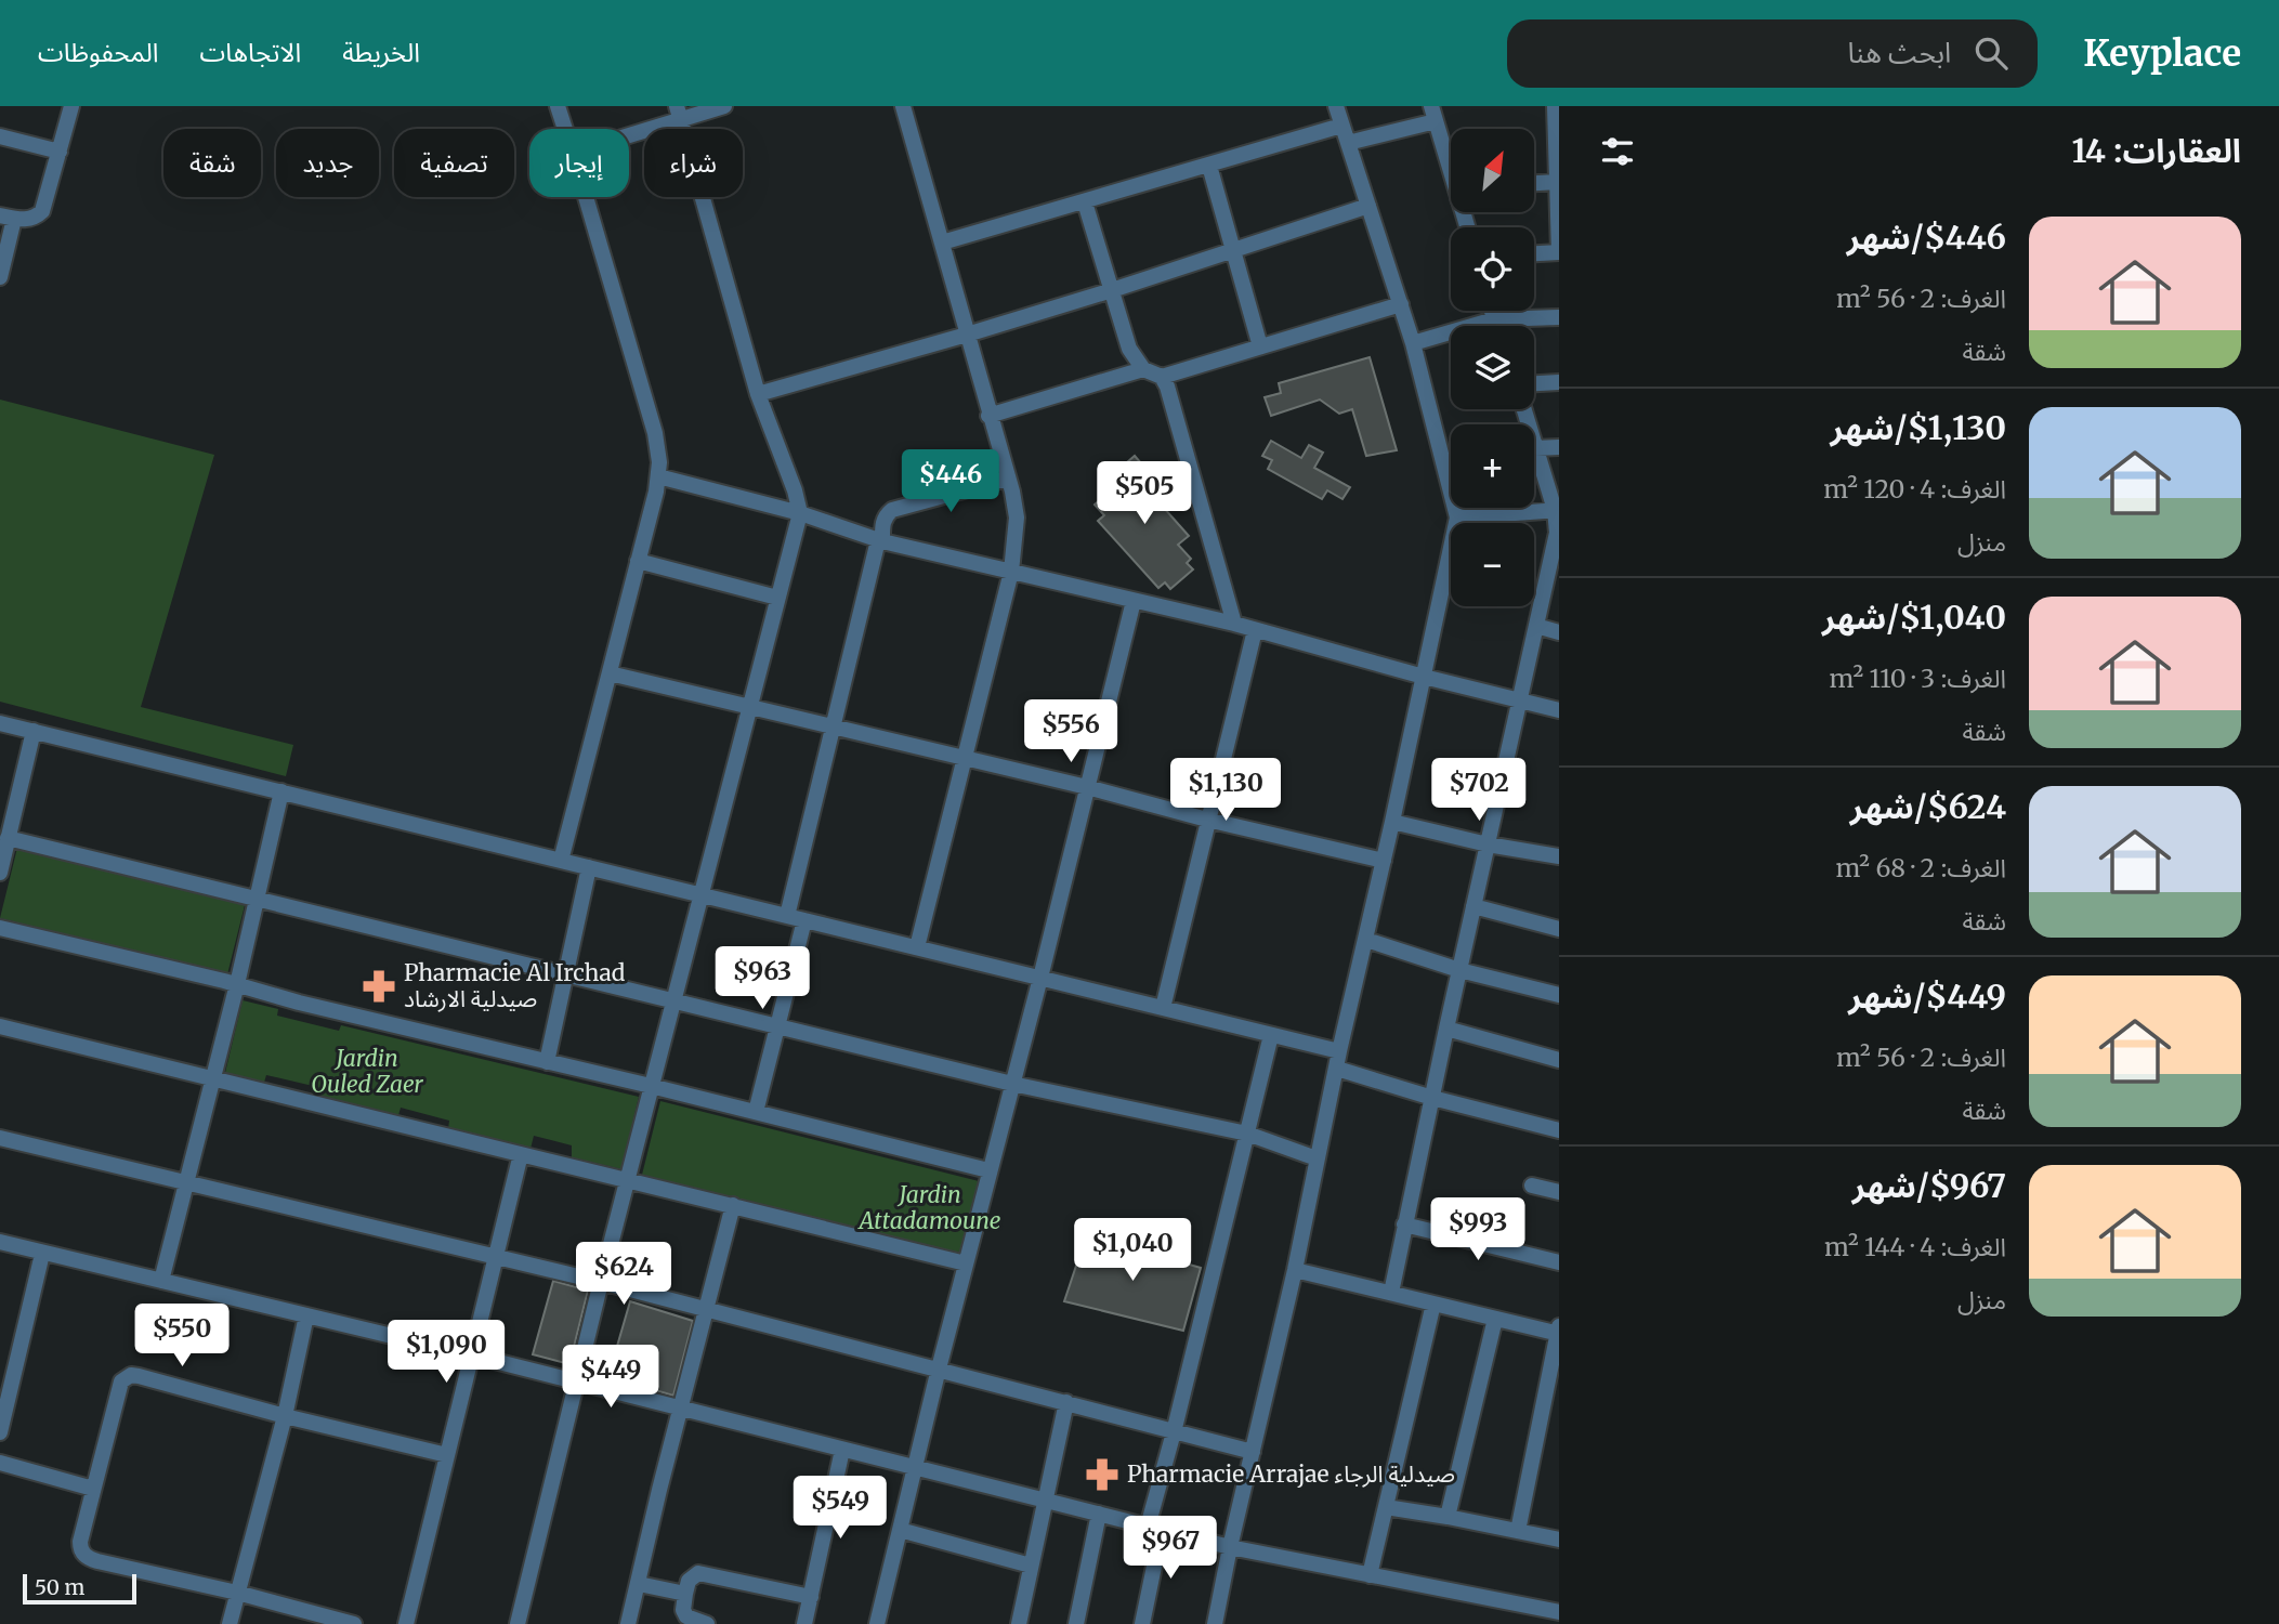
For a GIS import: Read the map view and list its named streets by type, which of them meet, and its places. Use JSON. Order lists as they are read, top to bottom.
{
  "parks": ["Jardin Ouled Zaer", "Jardin Attadamoune"],
  "places": {
    "pharmacy": ["Pharmacie Al Irchad صيدلية الارشاد", "Pharmacie Arrajae صيدلية الرجاء"]
  },
  "scale_bar": "50 m",
  "north": "top right",
  "page": {
    "header": "Keyplace",
    "search": "ابحث هنا",
    "nav": ["الخريطة", "الاتجاهات", "المحفوظات"],
    "heading": "العقارات: 14",
    "map_buttons": ["+", "−"],
    "chip": [
      "شراء",
      "إيجار",
      "تصفية",
      "جديد",
      "شقة"
    ],
    "list": [
      {
        "name": "$446/شهر",
        "note": "الغرف: 2 · 56 m² · شقة"
      },
      {
        "name": "$1,130/شهر",
        "note": "الغرف: 4 · 120 m² · منزل"
      },
      {
        "name": "$1,040/شهر",
        "note": "الغرف: 3 · 110 m² · شقة"
      },
      {
        "name": "$624/شهر",
        "note": "الغرف: 2 · 68 m² · شقة"
      },
      {
        "name": "$449/شهر",
        "note": "الغرف: 2 · 56 m² · شقة"
      },
      {
        "name": "$967/شهر",
        "note": "الغرف: 4 · 144 m² · منزل"
      }
    ],
    "price": [
      "$446",
      "$505",
      "$556",
      "$1,130",
      "$702",
      "$963",
      "$993",
      "$1,040",
      "$624",
      "$550",
      "$1,090",
      "$449",
      "$549",
      "$967"
    ],
    "scale": "50 m"
  }
}
